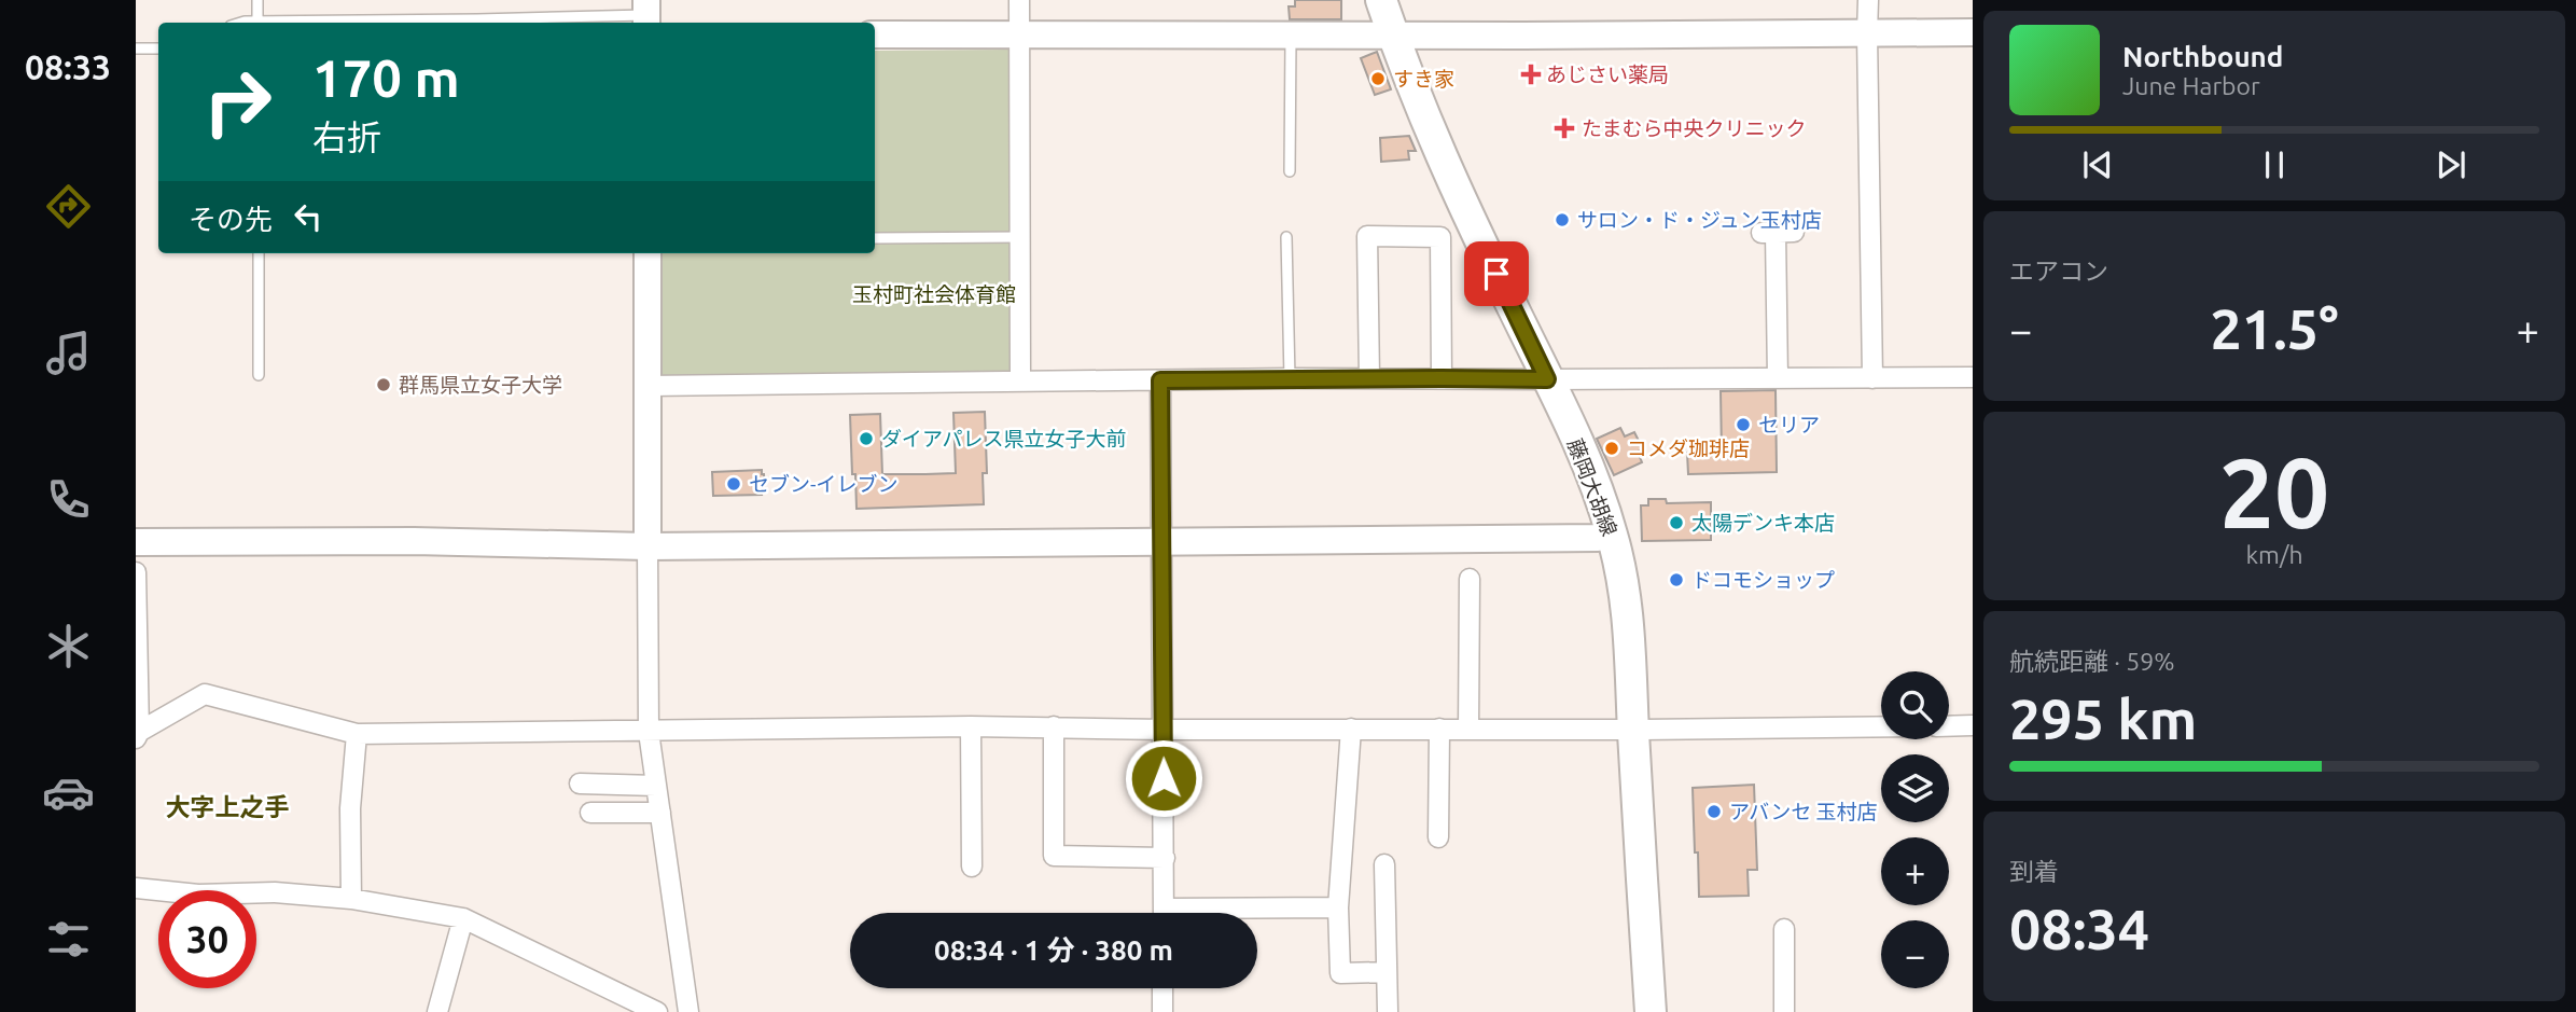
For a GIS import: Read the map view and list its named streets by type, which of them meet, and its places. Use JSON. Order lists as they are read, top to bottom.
{
  "streets": {
    "main road": ["藤岡大胡線"]
  },
  "districts": ["大字上之手"],
  "parks": ["玉村町社会体育館"],
  "places": {
    "health": ["あじさい薬局", "たまむら中央クリニック"],
    "other": [
      "すき家",
      "サロン・ド・ジュン玉村店",
      "群馬県立女子大学",
      "セリア",
      "ダイアパレス県立女子大前",
      "コメダ珈琲店",
      "セブン-イレブン",
      "太陽デンキ本店",
      "ドコモショップ",
      "アバンセ 玉村店"
    ]
  },
  "page": {
    "tabs": "08:33",
    "turn": ["170 m", "右折"],
    "song": ["Northbound", "June Harbor"],
    "then": "その先",
    "tile": [
      "エアコン",
      ["20", "km/h"],
      ["航続距離 · 59%", "295 km"],
      ["到着", "08:34"]
    ],
    "heat": ["−", "21.5°", "+"],
    "map_buttons": ["+", "−"],
    "limit": "30",
    "trip": "08:34 · 1 分 · 380 m"
  }
}
